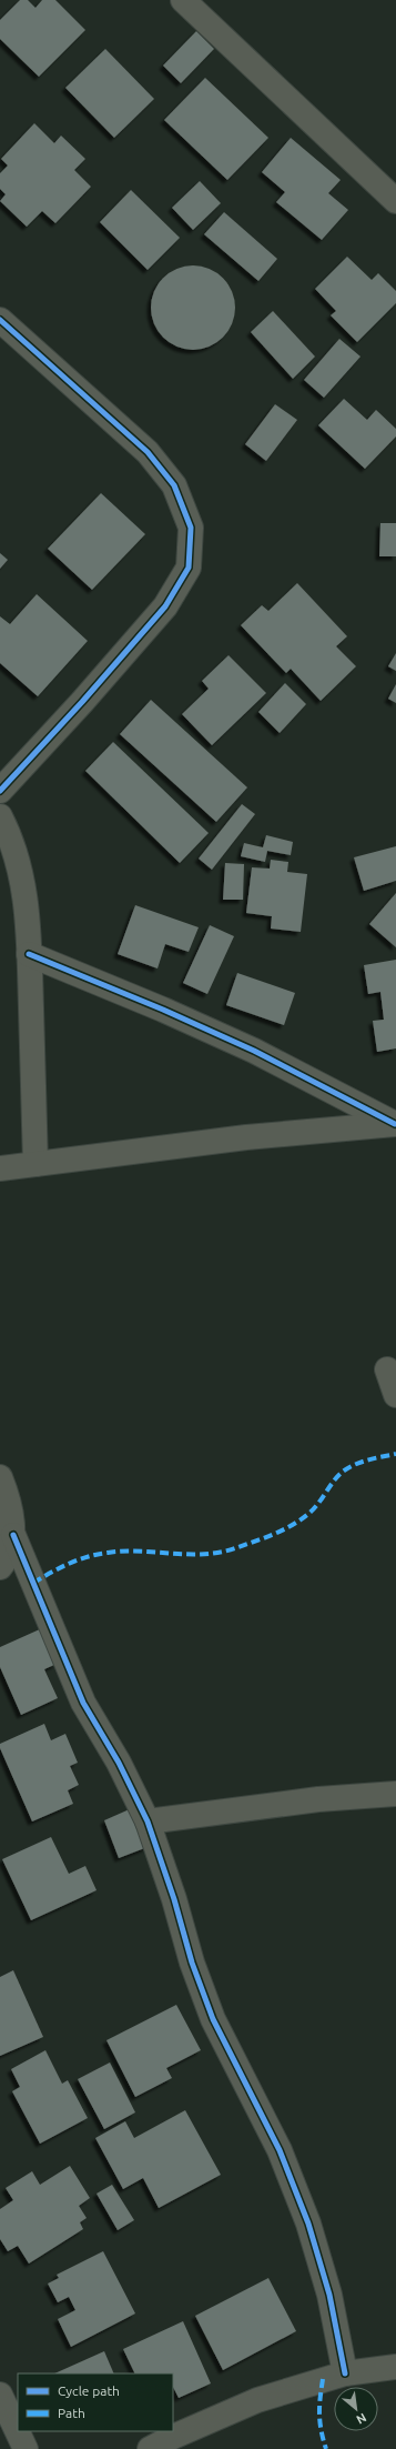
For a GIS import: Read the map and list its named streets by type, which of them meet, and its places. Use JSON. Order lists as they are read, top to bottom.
{
  "legend": ["Cycle path", "Path"],
  "north": "bottom right"
}
